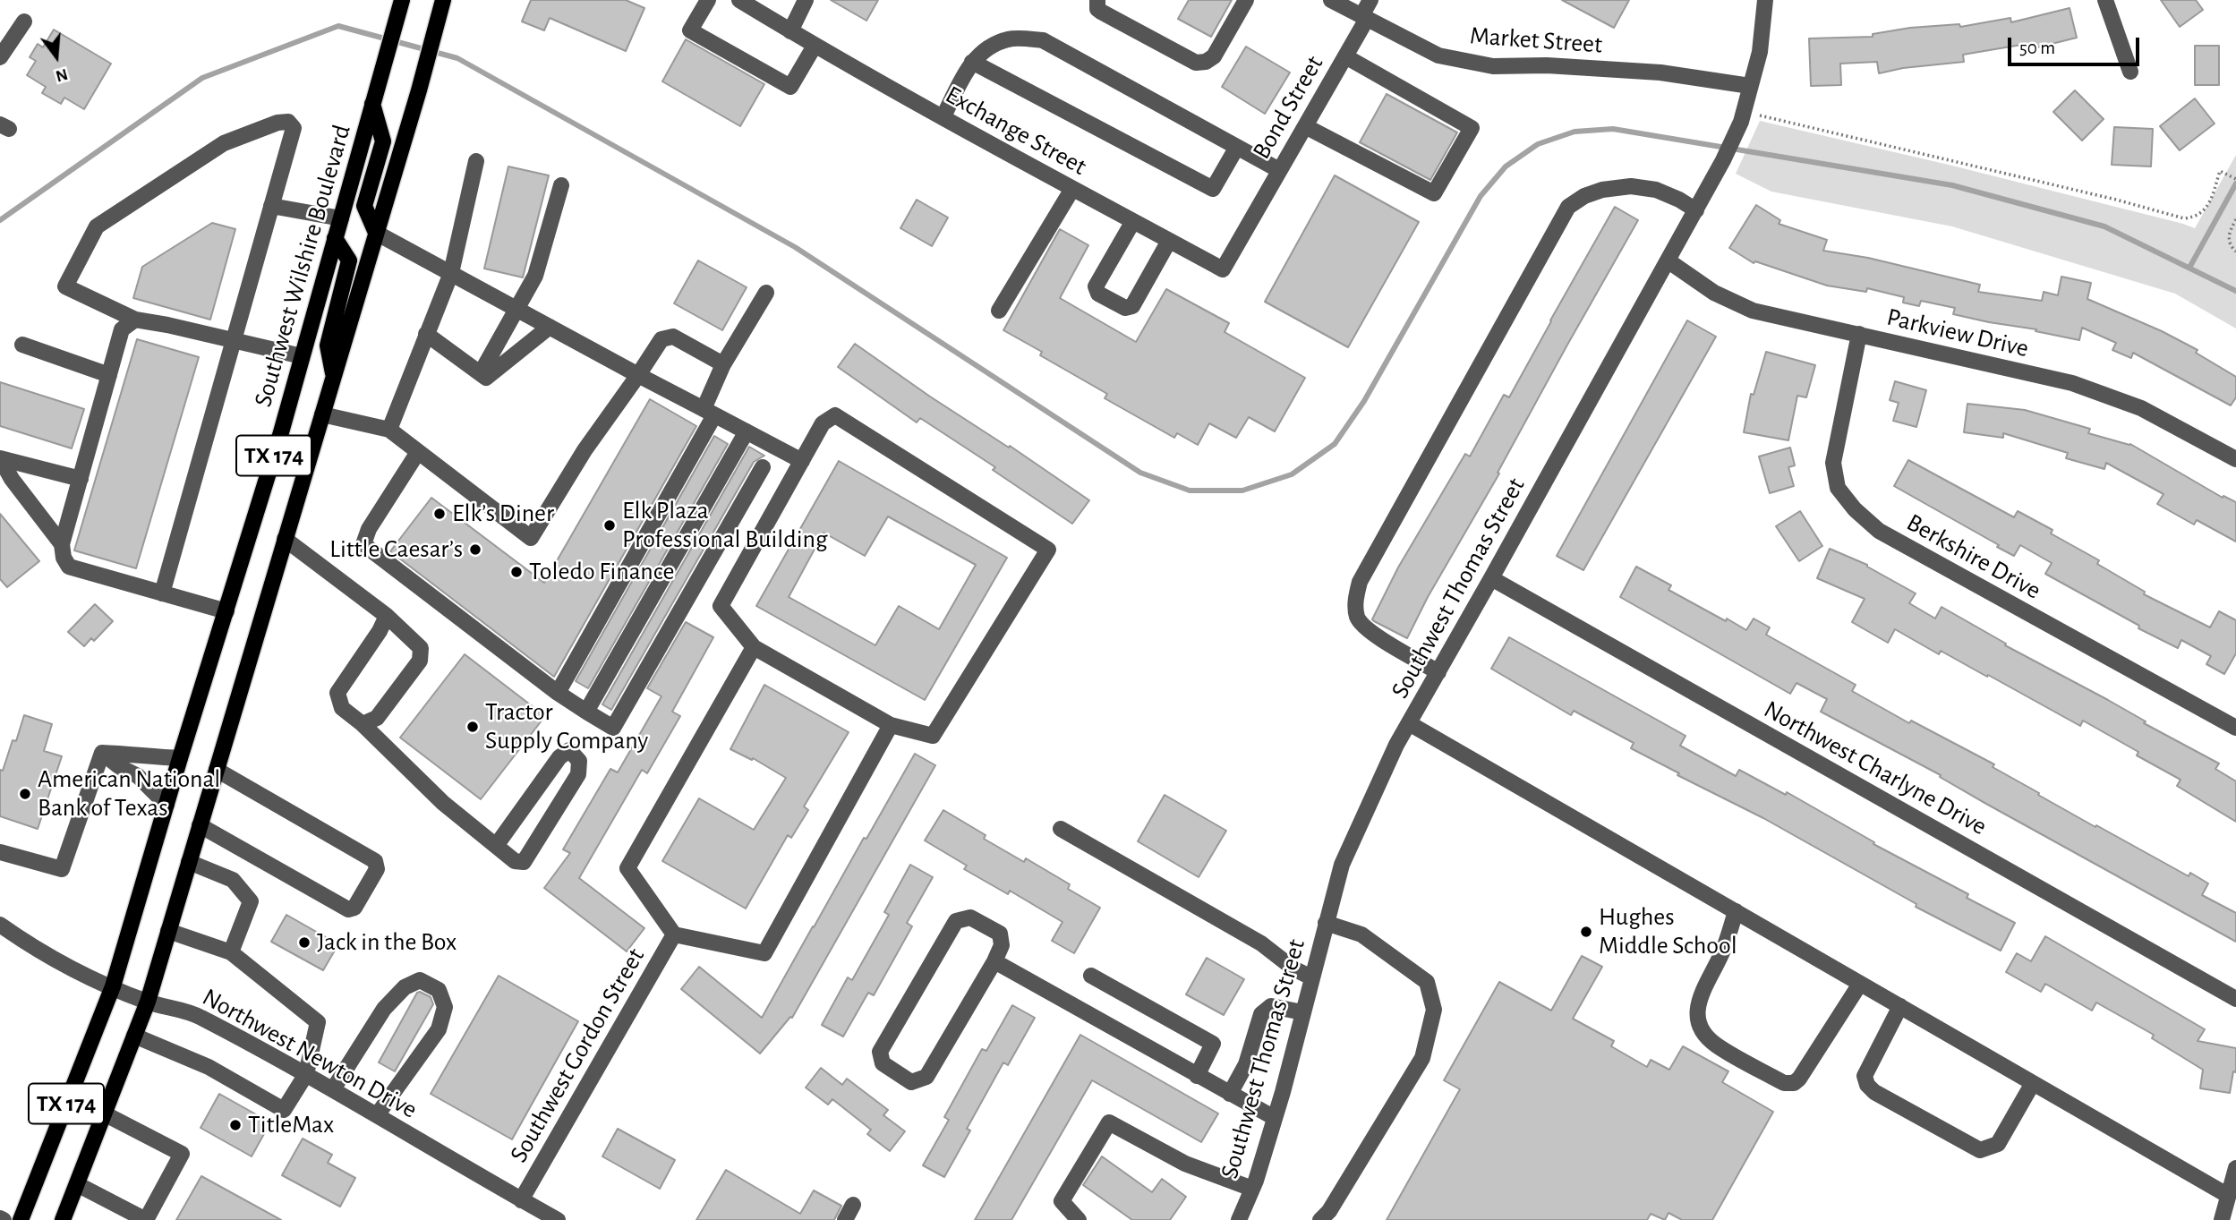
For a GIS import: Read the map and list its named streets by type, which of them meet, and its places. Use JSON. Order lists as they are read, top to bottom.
{
  "streets": {
    "main road": ["Southwest Wilshire Boulevard", "TX 174"],
    "street": [
      "Market Street",
      "Bond Street",
      "Exchange Street",
      "Parkview Drive",
      "Berkshire Drive",
      "Southwest Thomas Street",
      "Northwest Charlyne Drive",
      "Northwest Newton Drive",
      "Southwest Gordon Street"
    ]
  },
  "crossings": [
    ["Market Street", "Bond Street"],
    ["Market Street", "Southwest Thomas Street"],
    ["Bond Street", "Exchange Street"],
    ["Southwest Wilshire Boulevard", "Northwest Newton Drive"],
    ["Parkview Drive", "Berkshire Drive"],
    ["Parkview Drive", "Southwest Thomas Street"],
    ["TX 174", "Northwest Newton Drive"],
    ["Southwest Thomas Street", "Northwest Charlyne Drive"],
    ["Northwest Newton Drive", "Southwest Gordon Street"]
  ],
  "places": [
    "Elk’s Diner",
    "Elk Plaza Professional Building",
    "Little Caesar’s",
    "Toledo Finance",
    "Tractor Supply Company",
    "American National Bank of Texas",
    "Hughes Middle School",
    "Jack in the Box",
    "TitleMax"
  ],
  "scale_bar": "50 m",
  "north": "bottom"
}
